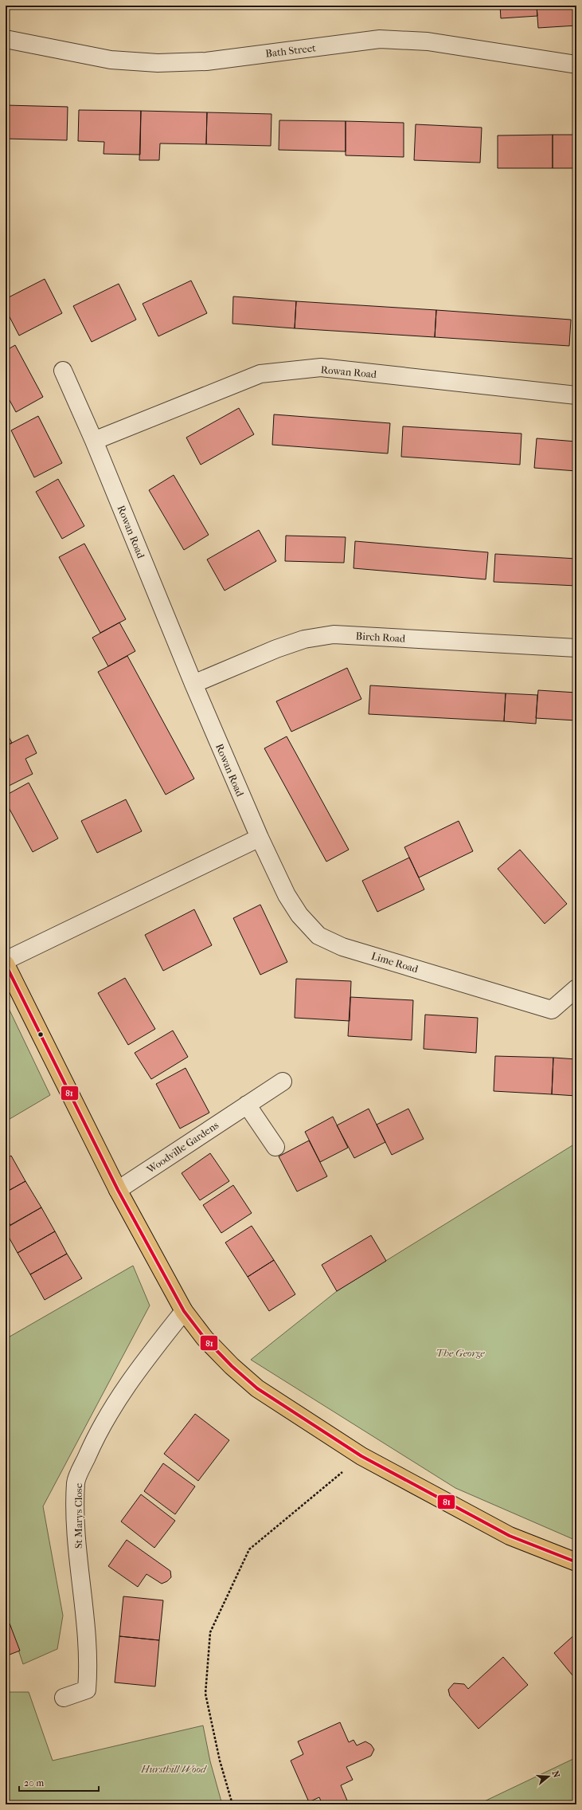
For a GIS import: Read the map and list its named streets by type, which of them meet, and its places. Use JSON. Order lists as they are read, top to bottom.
{
  "streets": {
    "street": [
      "Bath Street",
      "Rowan Road",
      "Birch Road",
      "Lime Road",
      "Woodville Gardens",
      "St Marys Close"
    ]
  },
  "crossings": [
    ["Rowan Road", "Birch Road"],
    ["Rowan Road", "Lime Road"]
  ],
  "parks": ["The George", "Hursthill Wood"],
  "lines": ["transit line 81"],
  "scale_bar": "20 m",
  "north": "right"
}
